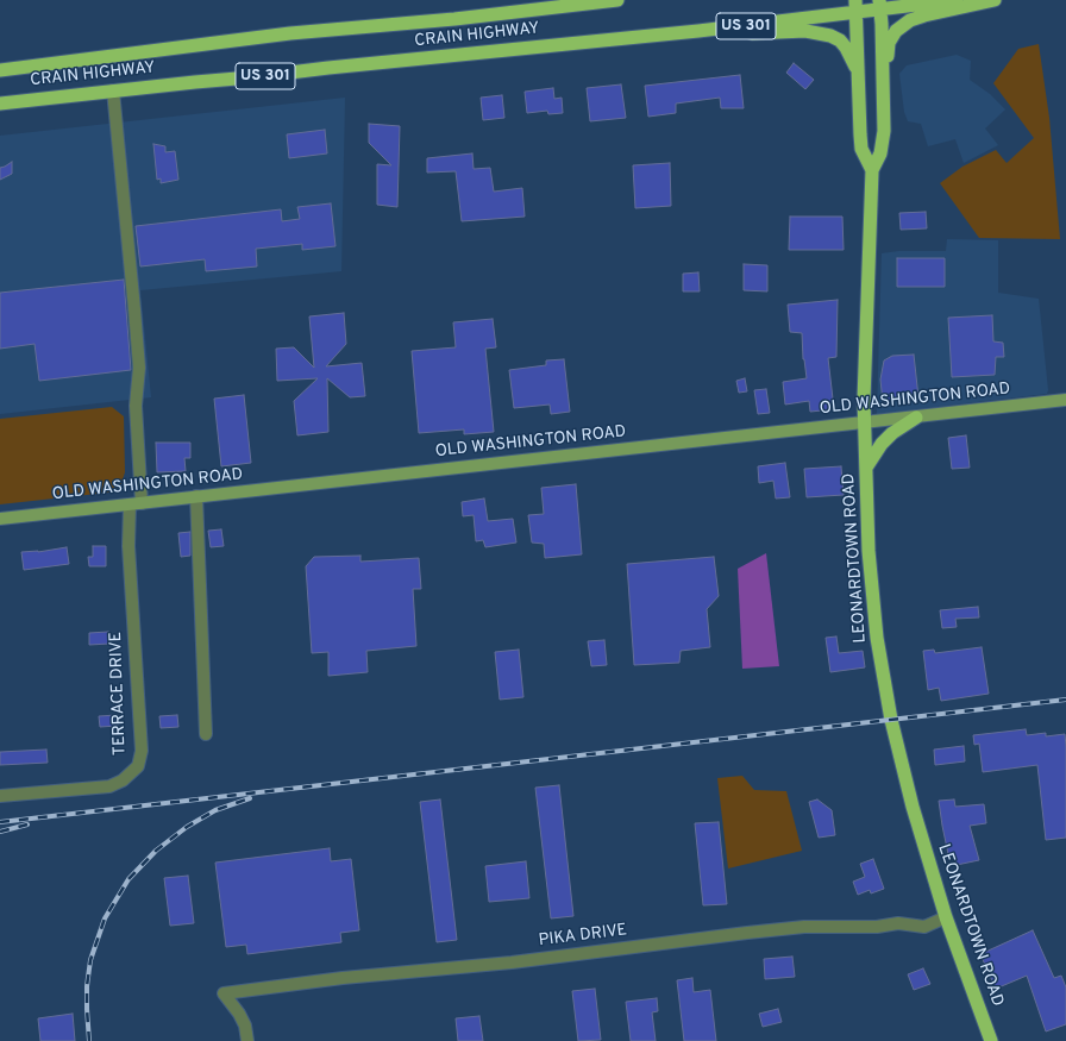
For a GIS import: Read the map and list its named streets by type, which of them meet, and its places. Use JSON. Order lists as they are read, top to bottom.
{
  "streets": {
    "highway": ["US 301", "CRAIN HIGHWAY", "LEONARDTOWN ROAD"],
    "main road": ["OLD WASHINGTON ROAD"],
    "street": ["TERRACE DRIVE", "PIKA DRIVE"]
  },
  "crossings": [
    ["CRAIN HIGHWAY", "LEONARDTOWN ROAD"],
    ["CRAIN HIGHWAY", "TERRACE DRIVE"],
    ["OLD WASHINGTON ROAD", "LEONARDTOWN ROAD"],
    ["OLD WASHINGTON ROAD", "TERRACE DRIVE"],
    ["LEONARDTOWN ROAD", "PIKA DRIVE"]
  ]
}
